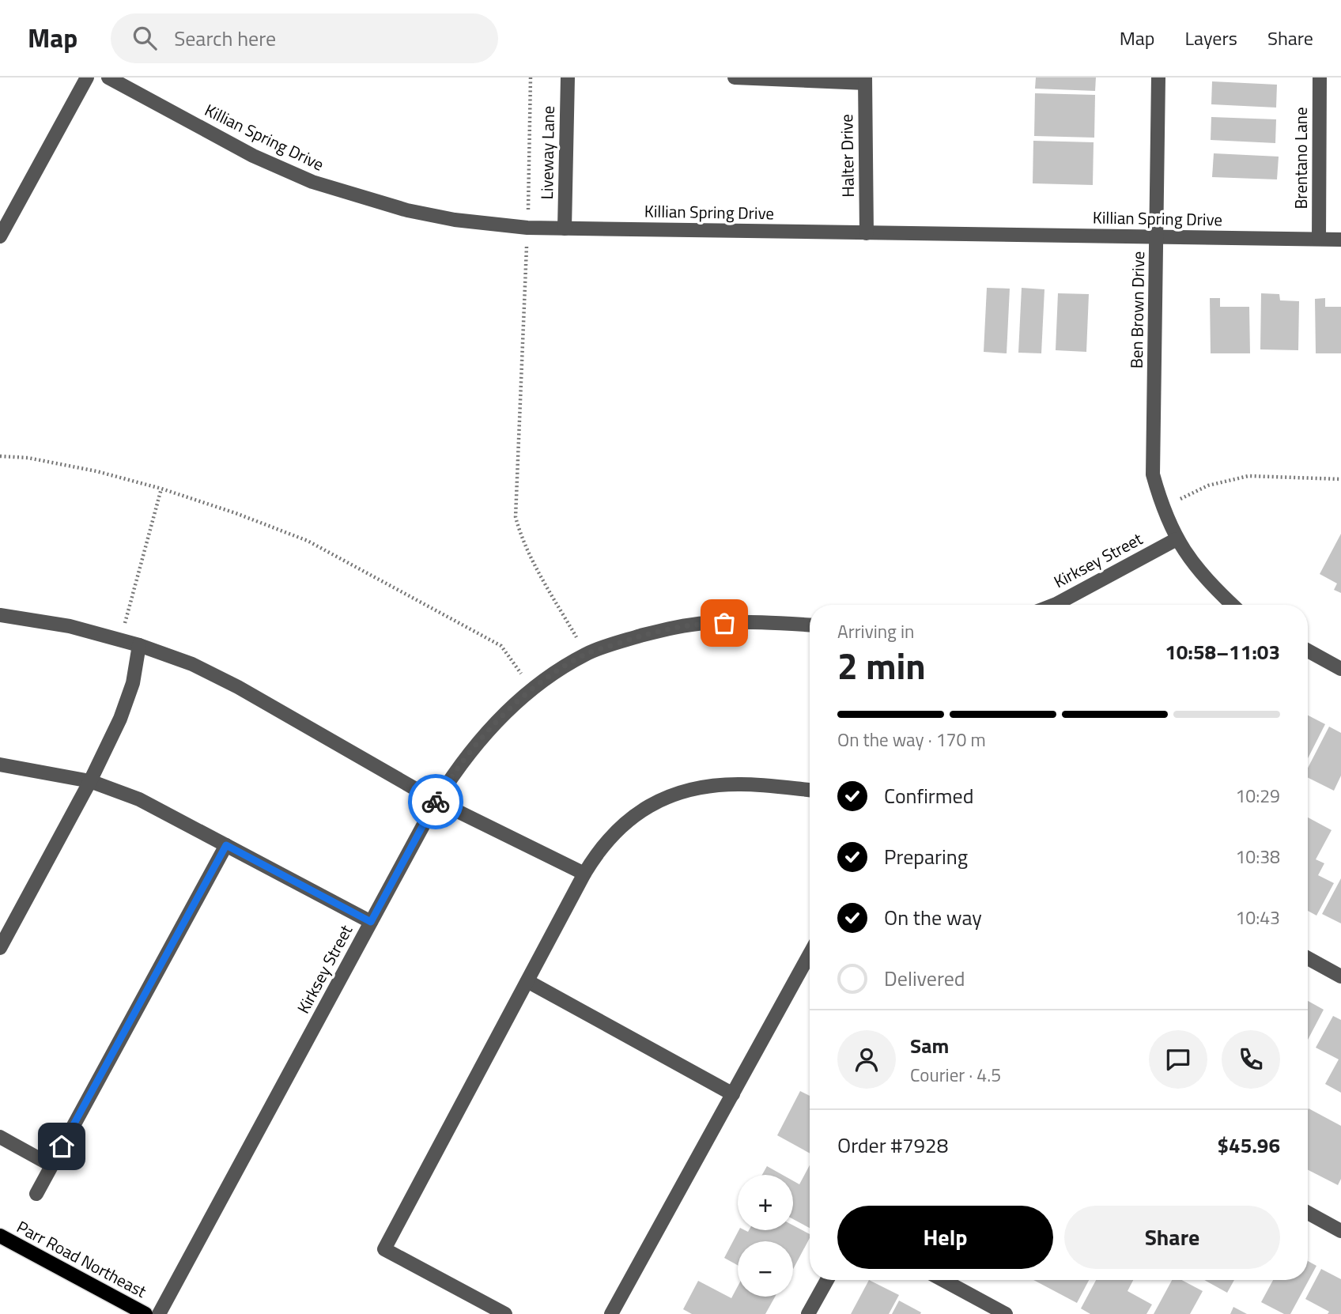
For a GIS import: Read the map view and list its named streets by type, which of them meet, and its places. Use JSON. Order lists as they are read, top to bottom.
{
  "streets": {
    "main road": ["Parr Road Northeast"],
    "street": [
      "Killian Spring Drive",
      "Liveway Lane",
      "Halter Drive",
      "Brentano Lane",
      "Ben Brown Drive",
      "Kirksey Street"
    ]
  },
  "crossings": [
    ["Killian Spring Drive", "Liveway Lane"],
    ["Killian Spring Drive", "Halter Drive"],
    ["Killian Spring Drive", "Brentano Lane"],
    ["Killian Spring Drive", "Ben Brown Drive"],
    ["Ben Brown Drive", "Kirksey Street"]
  ],
  "page": {
    "header": "Map",
    "search": "Search here",
    "nav": ["Map", "Layers", "Share"],
    "heading": ["2 min", "Arriving in", "10:58–11:03"],
    "panel": [
      "Sam",
      "Courier · 4.5",
      "Order #7928",
      "$45.96"
    ],
    "bar": "On the way · 170 m",
    "list": [
      ["Confirmed", "10:29"],
      ["Preparing", "10:38"],
      ["On the way", "10:43"],
      "Delivered"
    ],
    "map_buttons": ["+", "−"],
    "buttons": ["Help", "Share"]
  }
}
